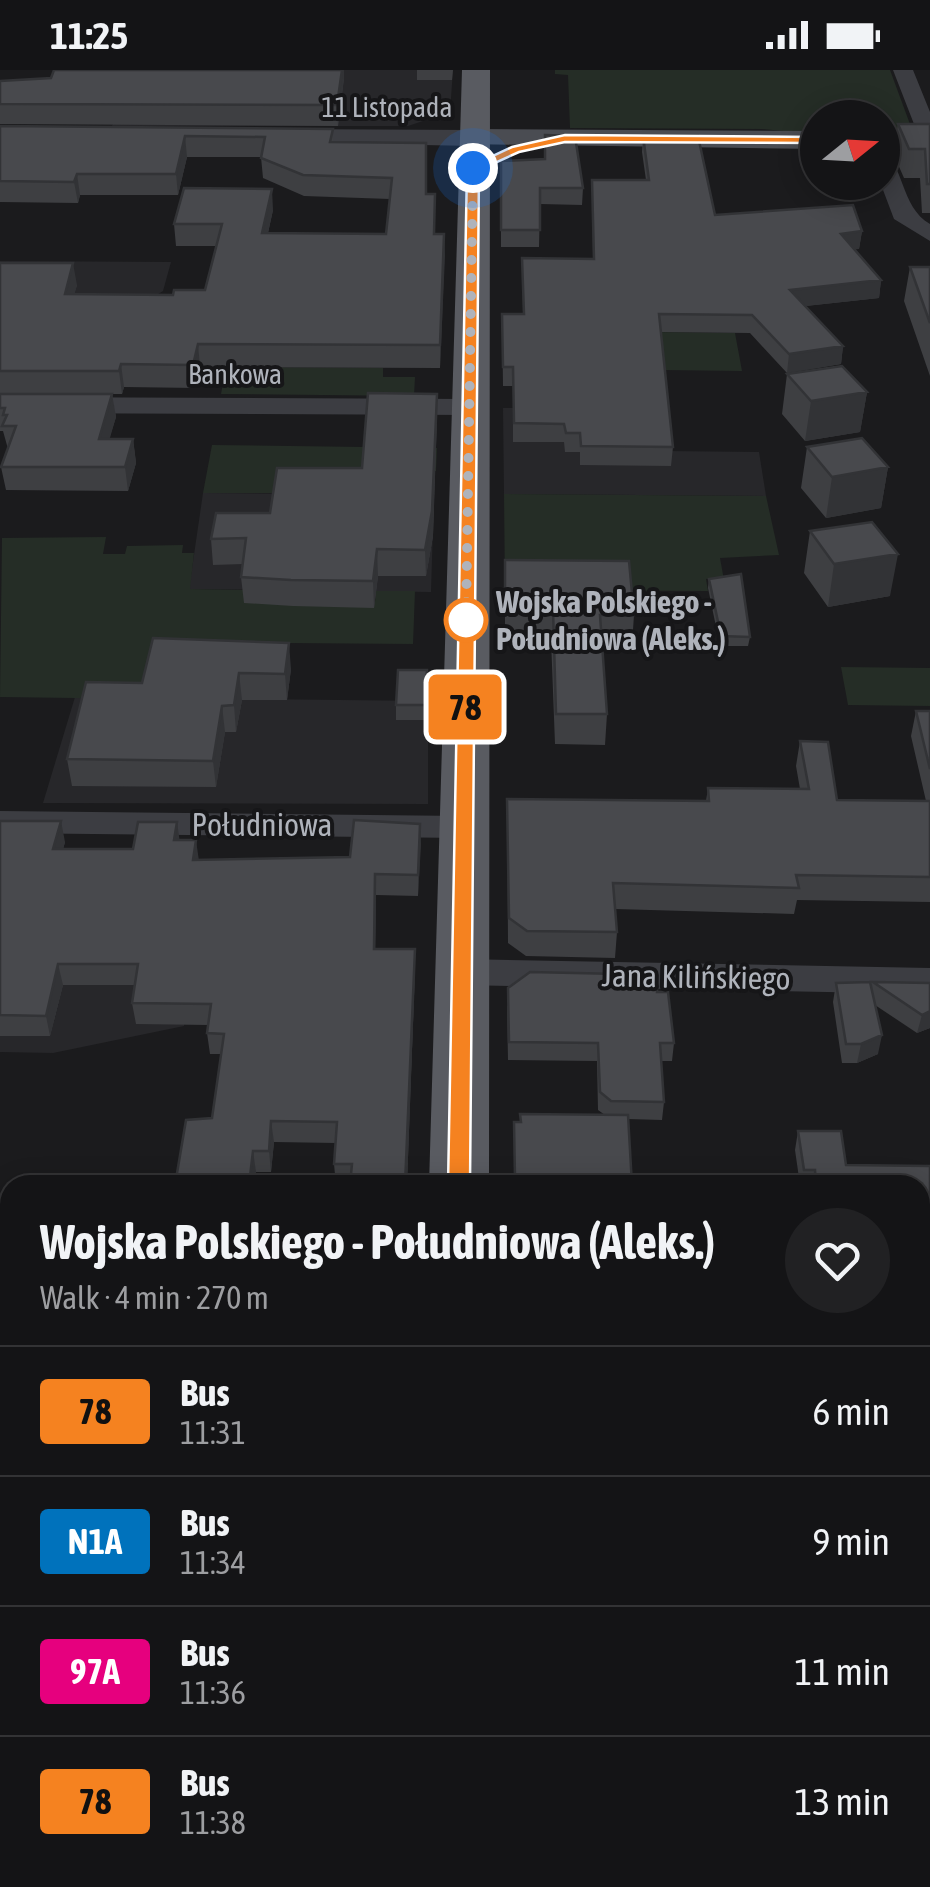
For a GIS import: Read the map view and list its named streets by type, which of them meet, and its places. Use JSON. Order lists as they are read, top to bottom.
{
  "streets": {
    "street": [
      "11 Listopada",
      "Bankowa",
      "Południowa",
      "Jana Kilińskiego"
    ]
  },
  "places": ["Wojska Polskiego - Południowa (Aleks.)"],
  "lines": ["bus line 78"],
  "north": "right",
  "page": {
    "status": "11:25",
    "on_map": "78",
    "heading": ["Wojska Polskiego - Południowa (Aleks.)", "Walk · 4 min · 270 m"],
    "list": [
      {
        "mark": "78",
        "name": "Bus",
        "note": "11:31",
        "value": "6 min"
      },
      {
        "mark": "N1A",
        "name": "Bus",
        "note": "11:34",
        "value": "9 min"
      },
      {
        "mark": "97A",
        "name": "Bus",
        "note": "11:36",
        "value": "11 min"
      },
      {
        "mark": "78",
        "name": "Bus",
        "note": "11:38",
        "value": "13 min"
      }
    ]
  }
}
